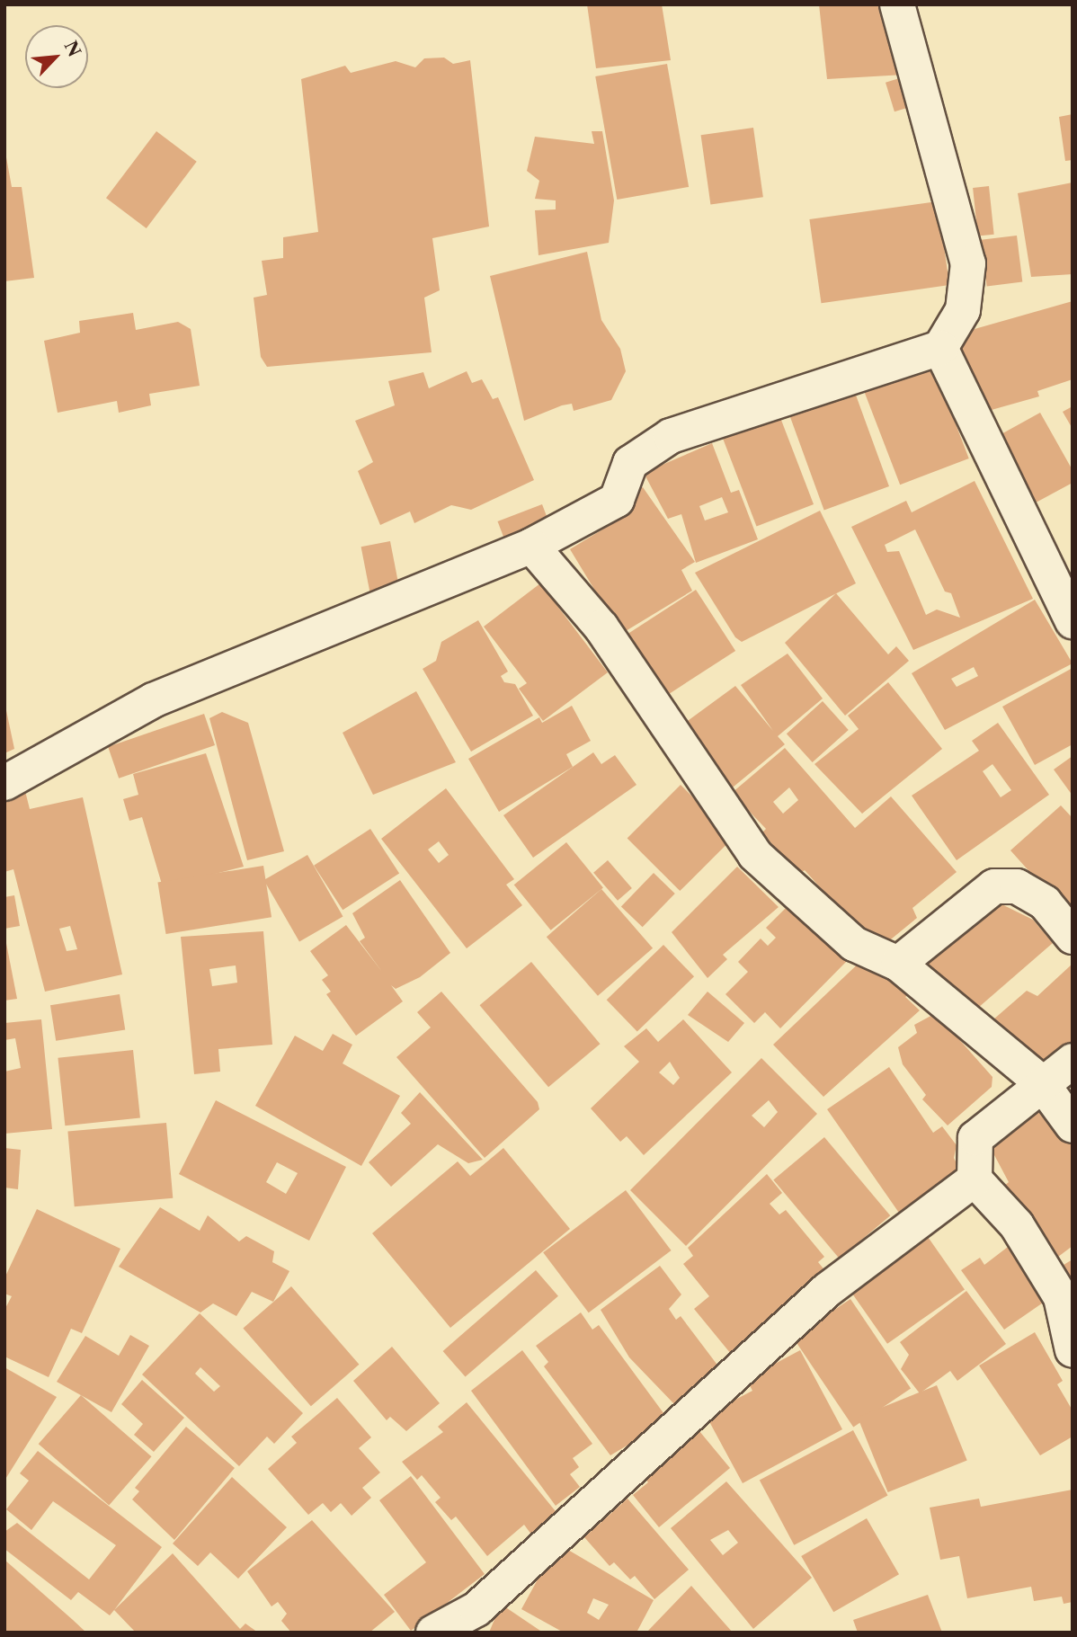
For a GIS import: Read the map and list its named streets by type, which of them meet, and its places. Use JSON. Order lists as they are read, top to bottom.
{
  "north": "top right"
}
